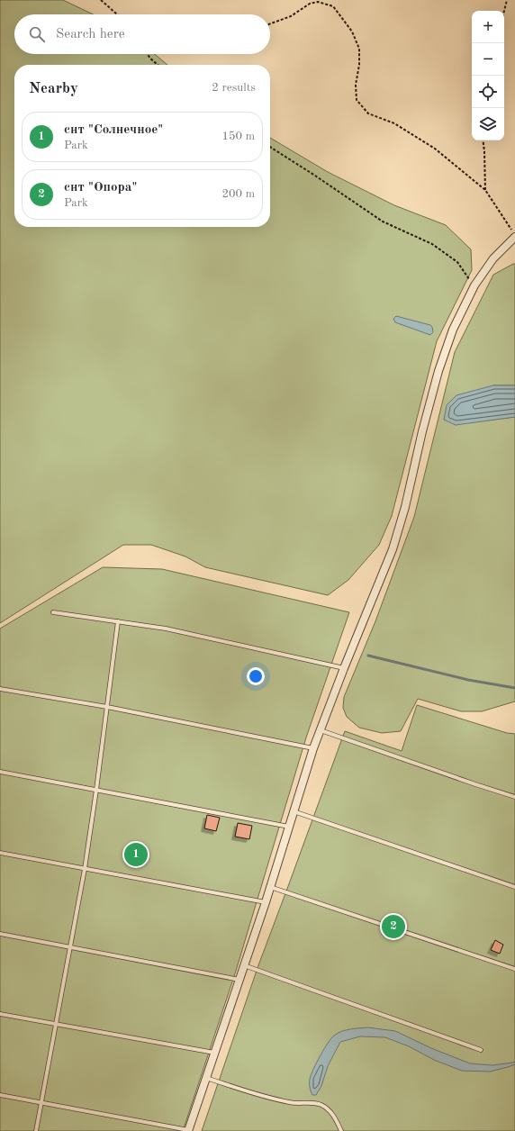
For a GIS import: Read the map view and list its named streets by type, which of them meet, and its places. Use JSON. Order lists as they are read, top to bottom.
{
  "page": {
    "map_buttons": ["+", "−"],
    "search": "Search here",
    "heading": ["Nearby", "2 results"],
    "list": [
      {
        "mark": "1",
        "name": "снт \"Солнечное\"",
        "note": "Park",
        "value": "150 m"
      },
      {
        "mark": "2",
        "name": "снт \"Опора\"",
        "note": "Park",
        "value": "200 m"
      }
    ],
    "pins": ["1", "2"]
  }
}
